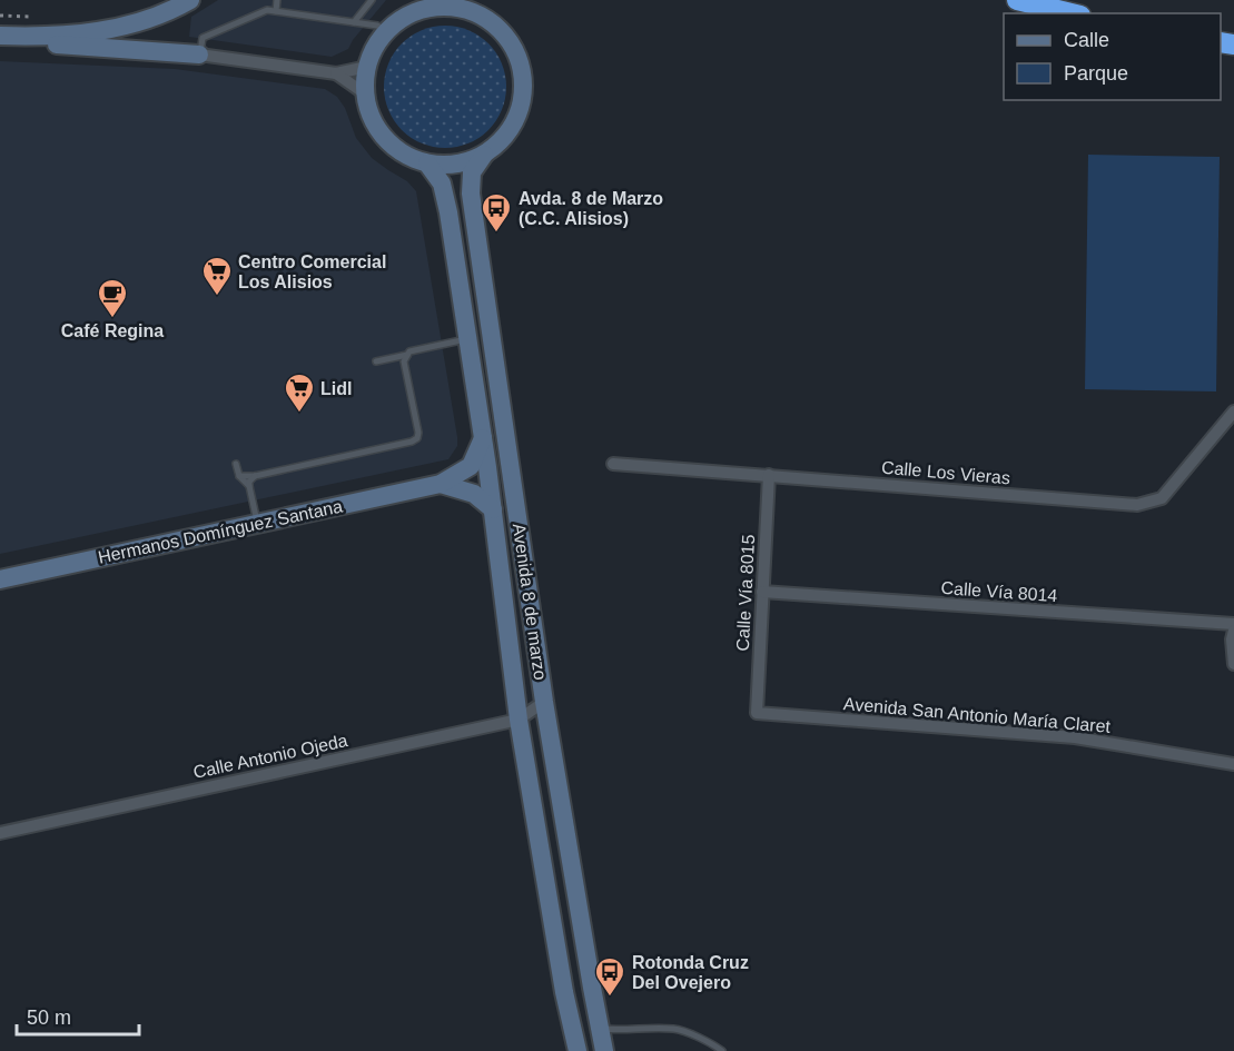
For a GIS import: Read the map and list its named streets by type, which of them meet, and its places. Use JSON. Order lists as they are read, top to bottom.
{
  "streets": {
    "street": [
      "Calle Los Vieras",
      "Hermanos Domínguez Santana",
      "Calle Vía 8014",
      "Calle Vía 8015",
      "Avenida 8 de marzo",
      "Avenida San Antonio María Claret",
      "Calle Antonio Ojeda"
    ]
  },
  "crossings": [
    ["Calle Los Vieras", "Calle Vía 8015"],
    ["Hermanos Domínguez Santana", "Avenida 8 de marzo"],
    ["Calle Vía 8014", "Calle Vía 8015"],
    ["Calle Vía 8015", "Avenida San Antonio María Claret"],
    ["Avenida 8 de marzo", "Calle Antonio Ojeda"]
  ],
  "places": {
    "bus stop": ["Avda. 8 de Marzo (C.C. Alisios)", "Rotonda Cruz Del Ovejero"],
    "supermarket": ["Centro Comercial Los Alisios", "Lidl"],
    "cafe": ["Café Regina"]
  },
  "legend": ["Calle", "Parque"],
  "scale_bar": "50 m"
}
